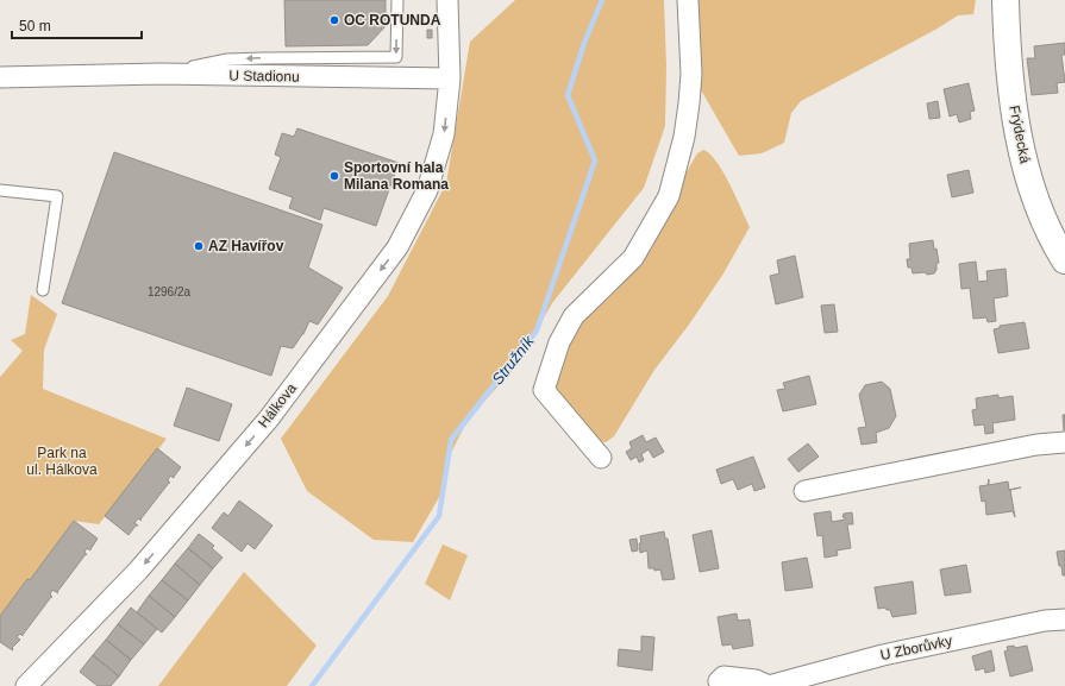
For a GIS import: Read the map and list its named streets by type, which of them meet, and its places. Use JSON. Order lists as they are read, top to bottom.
{
  "streets": {
    "street": [
      "U Stadionu",
      "Frýdecká",
      "Hálkova",
      "U Zborůvky"
    ]
  },
  "crossings": [
    ["U Stadionu", "Hálkova"]
  ],
  "one_way": ["Hálkova"],
  "water": ["Stružník"],
  "parks": ["Park na ul. Hálkova"],
  "places": ["OC ROTUNDA", "Sportovní hala Milana Romana", "AZ Havířov"],
  "house_numbers": ["1296/2a"],
  "scale_bar": "50 m"
}
